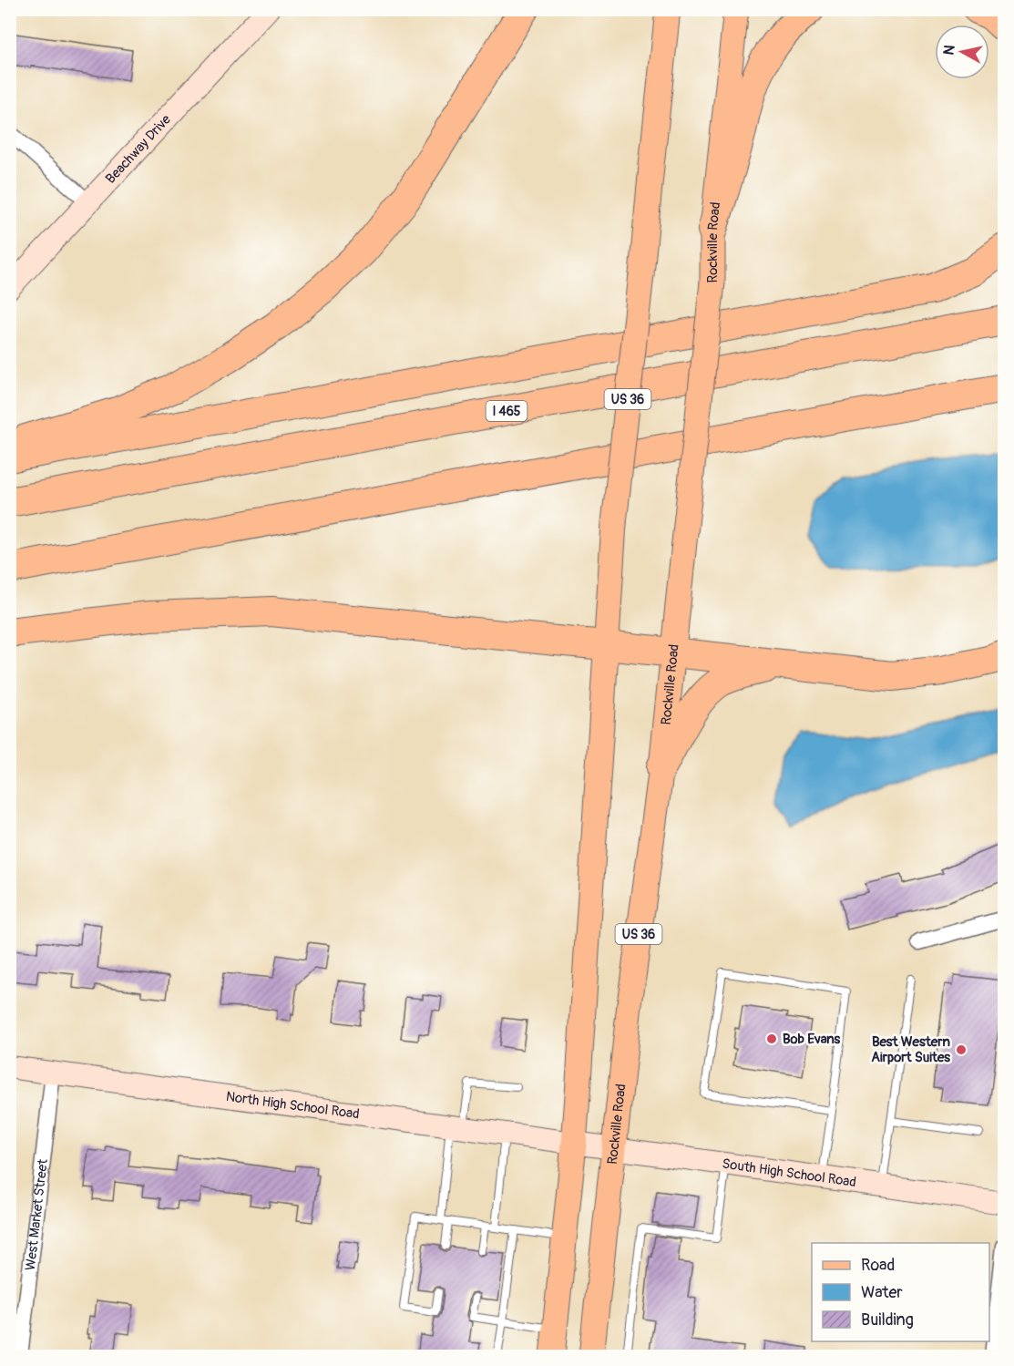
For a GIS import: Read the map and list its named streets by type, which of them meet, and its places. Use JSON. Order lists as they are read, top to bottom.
{
  "streets": {
    "highway": ["US 36", "I 465"],
    "main road": ["Rockville Road"],
    "street": [
      "Beachway Drive",
      "North High School Road",
      "South High School Road",
      "West Market Street"
    ]
  },
  "crossings": [
    ["Rockville Road", "US 36"],
    ["Rockville Road", "South High School Road"],
    ["US 36", "North High School Road"],
    ["US 36", "South High School Road"],
    ["North High School Road", "South High School Road"],
    ["North High School Road", "West Market Street"]
  ],
  "places": ["Bob Evans", "Best Western Airport Suites"],
  "legend": ["Road", "Water", "Building"],
  "north": "left"
}
